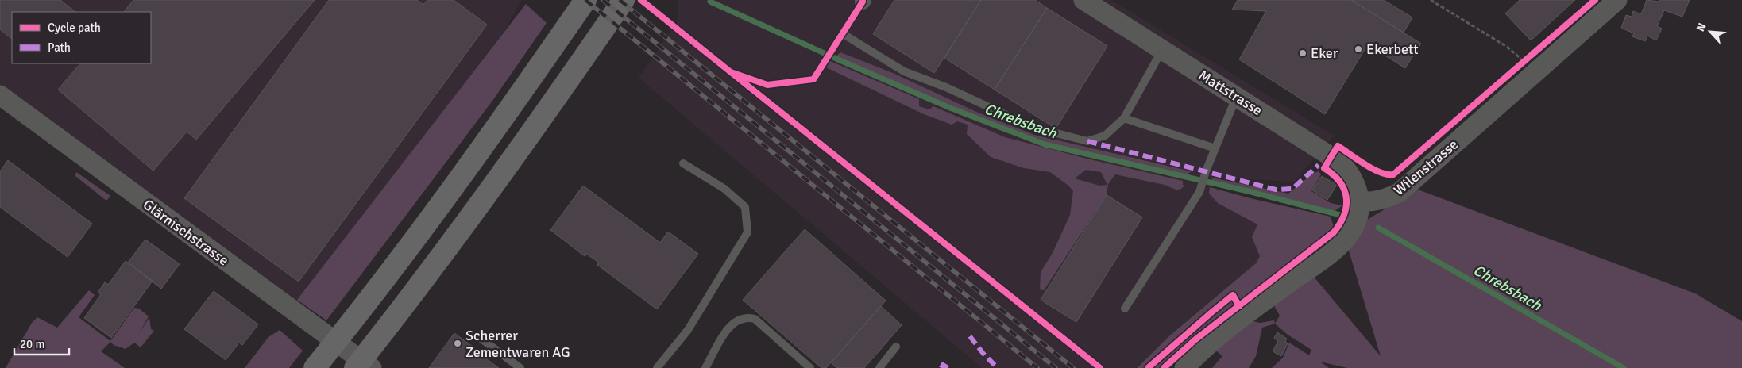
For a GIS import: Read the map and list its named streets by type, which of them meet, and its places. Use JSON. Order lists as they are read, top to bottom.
{
  "streets": {
    "street": ["Mattstrasse", "Wilenstrasse", "Glärnischstrasse"]
  },
  "crossings": [
    ["Mattstrasse", "Wilenstrasse"]
  ],
  "water": ["Chrebsbach"],
  "places": ["Ekerbett", "Eker", "Scherrer Zementwaren AG"],
  "legend": ["Cycle path", "Path"],
  "scale_bar": "20 m",
  "north": "top left"
}
